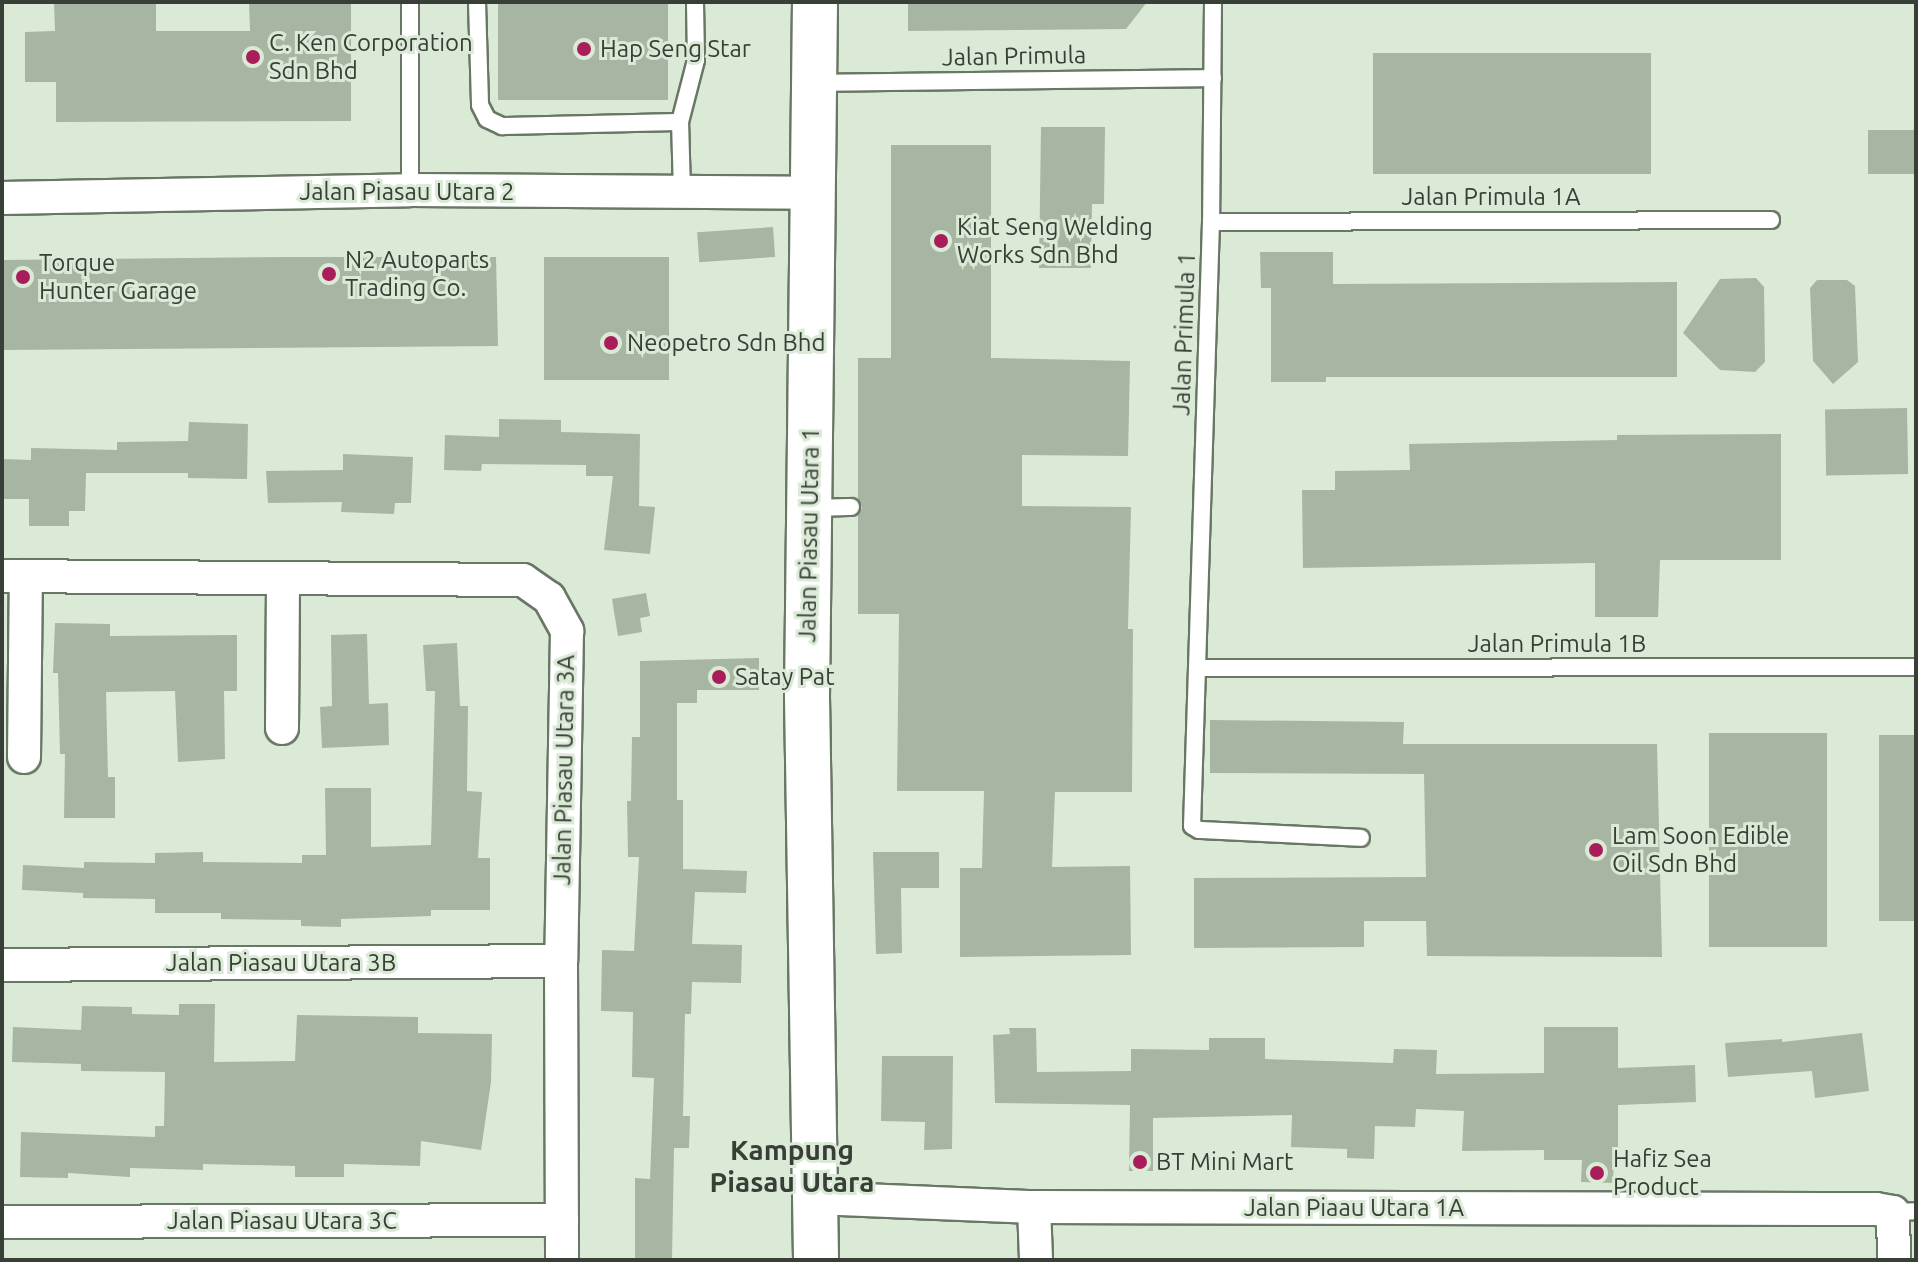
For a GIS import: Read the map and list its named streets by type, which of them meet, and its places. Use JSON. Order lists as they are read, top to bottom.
{
  "streets": {
    "street": [
      "Jalan Piasau Utara 2",
      "Jalan Piasau Utara 1",
      "Jalan Piasau Utara 3A",
      "Jalan Piasau Utara 3B",
      "Jalan Piaau Utara 1A",
      "Jalan Piasau Utara 3C"
    ],
    "lane": [
      "Jalan Primula",
      "Jalan Primula 1A",
      "Jalan Primula 1",
      "Jalan Primula 1B"
    ]
  },
  "crossings": [
    ["Jalan Primula", "Jalan Primula 1"],
    ["Jalan Primula", "Jalan Piasau Utara 1"],
    ["Jalan Piasau Utara 2", "Jalan Piasau Utara 1"],
    ["Jalan Primula 1A", "Jalan Primula 1"],
    ["Jalan Primula 1", "Jalan Primula 1B"],
    ["Jalan Piasau Utara 1", "Jalan Piaau Utara 1A"],
    ["Jalan Piasau Utara 3A", "Jalan Piasau Utara 3B"],
    ["Jalan Piasau Utara 3A", "Jalan Piasau Utara 3C"]
  ],
  "districts": ["Kampung Piasau Utara"],
  "places": [
    "Hap Seng Star",
    "C. Ken Corporation Sdn Bhd",
    "Kiat Seng Welding Works Sdn Bhd",
    "N2 Autoparts Trading Co.",
    "Torque Hunter Garage",
    "Neopetro Sdn Bhd",
    "Satay Pat",
    "Lam Soon Edible Oil Sdn Bhd",
    "BT Mini Mart",
    "Hafiz Sea Product"
  ]
}
